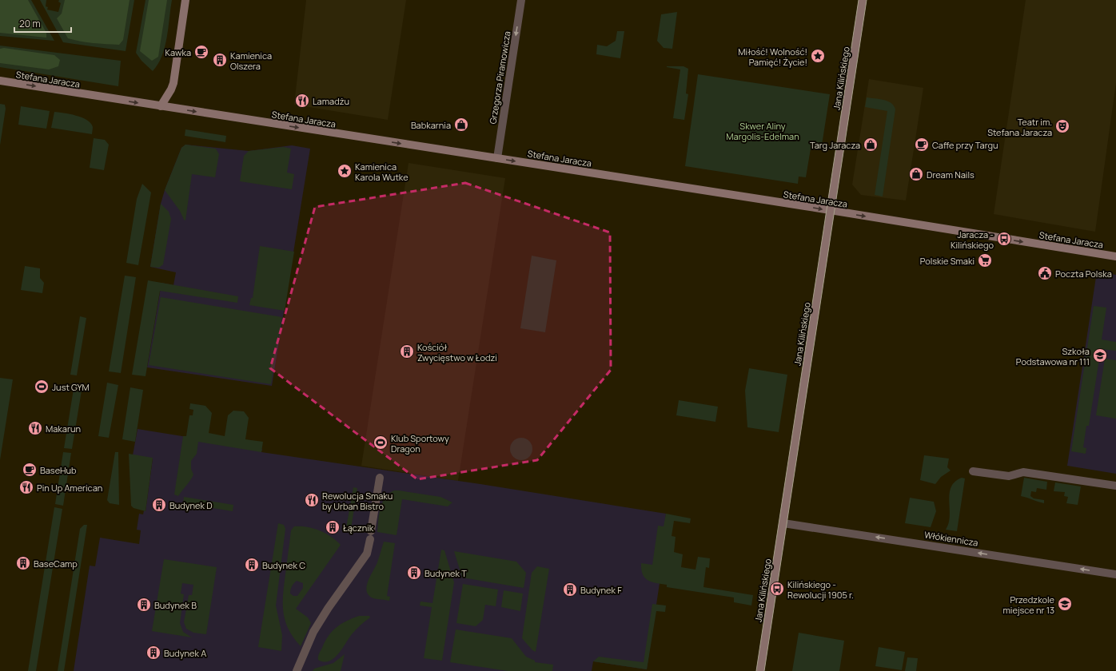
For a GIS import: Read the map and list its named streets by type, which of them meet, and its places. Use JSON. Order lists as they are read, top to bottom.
{
  "streets": {
    "street": [
      "Grzegorza Piramowicza",
      "Jana Kilińskiego",
      "Stefana Jaracza",
      "Włókiennicza"
    ]
  },
  "crossings": [
    ["Grzegorza Piramowicza", "Stefana Jaracza"],
    ["Jana Kilińskiego", "Stefana Jaracza"],
    ["Jana Kilińskiego", "Włókiennicza"]
  ],
  "one_way": ["Grzegorza Piramowicza", "Stefana Jaracza", "Włókiennicza"],
  "parks": ["Skwer Aliny Margolis-Edelman"],
  "places": {
    "cafe": ["Kawka", "Caffe przy Targu", "BaseHub"],
    "place": ["Miłość! Wolność! Pamięć! Życie!", "Kamienica Karola Wutke"],
    "building": [
      "Kamienica Olszera",
      "Kościół Zwycięstwo w Łodzi",
      "Budynek D",
      "Łącznik",
      "BaseCamp",
      "Budynek C",
      "Budynek T",
      "Budynek F",
      "Budynek B",
      "Budynek A"
    ],
    "restaurant": [
      "Lamadżu",
      "Makarun",
      "Pin Up American",
      "Rewolucja Smaku by Urban Bistro"
    ],
    "shop": ["Babkarnia", "Targ Jaracza", "Dream Nails"],
    "theatre": ["Teatr im. Stefana Jaracza"],
    "bus stop": ["Jaracza - Kilińskiego", "Kilińskiego - Rewolucji 1905 r."],
    "supermarket": ["Polskie Smaki"],
    "public building": ["Poczta Polska"],
    "school or university": ["Szkoła Podstawowa nr 111", "Przedzkole miejsce nr 13"],
    "sports": ["Just GYM", "Klub Sportowy Dragon"]
  },
  "scale_bar": "20 m"
}
